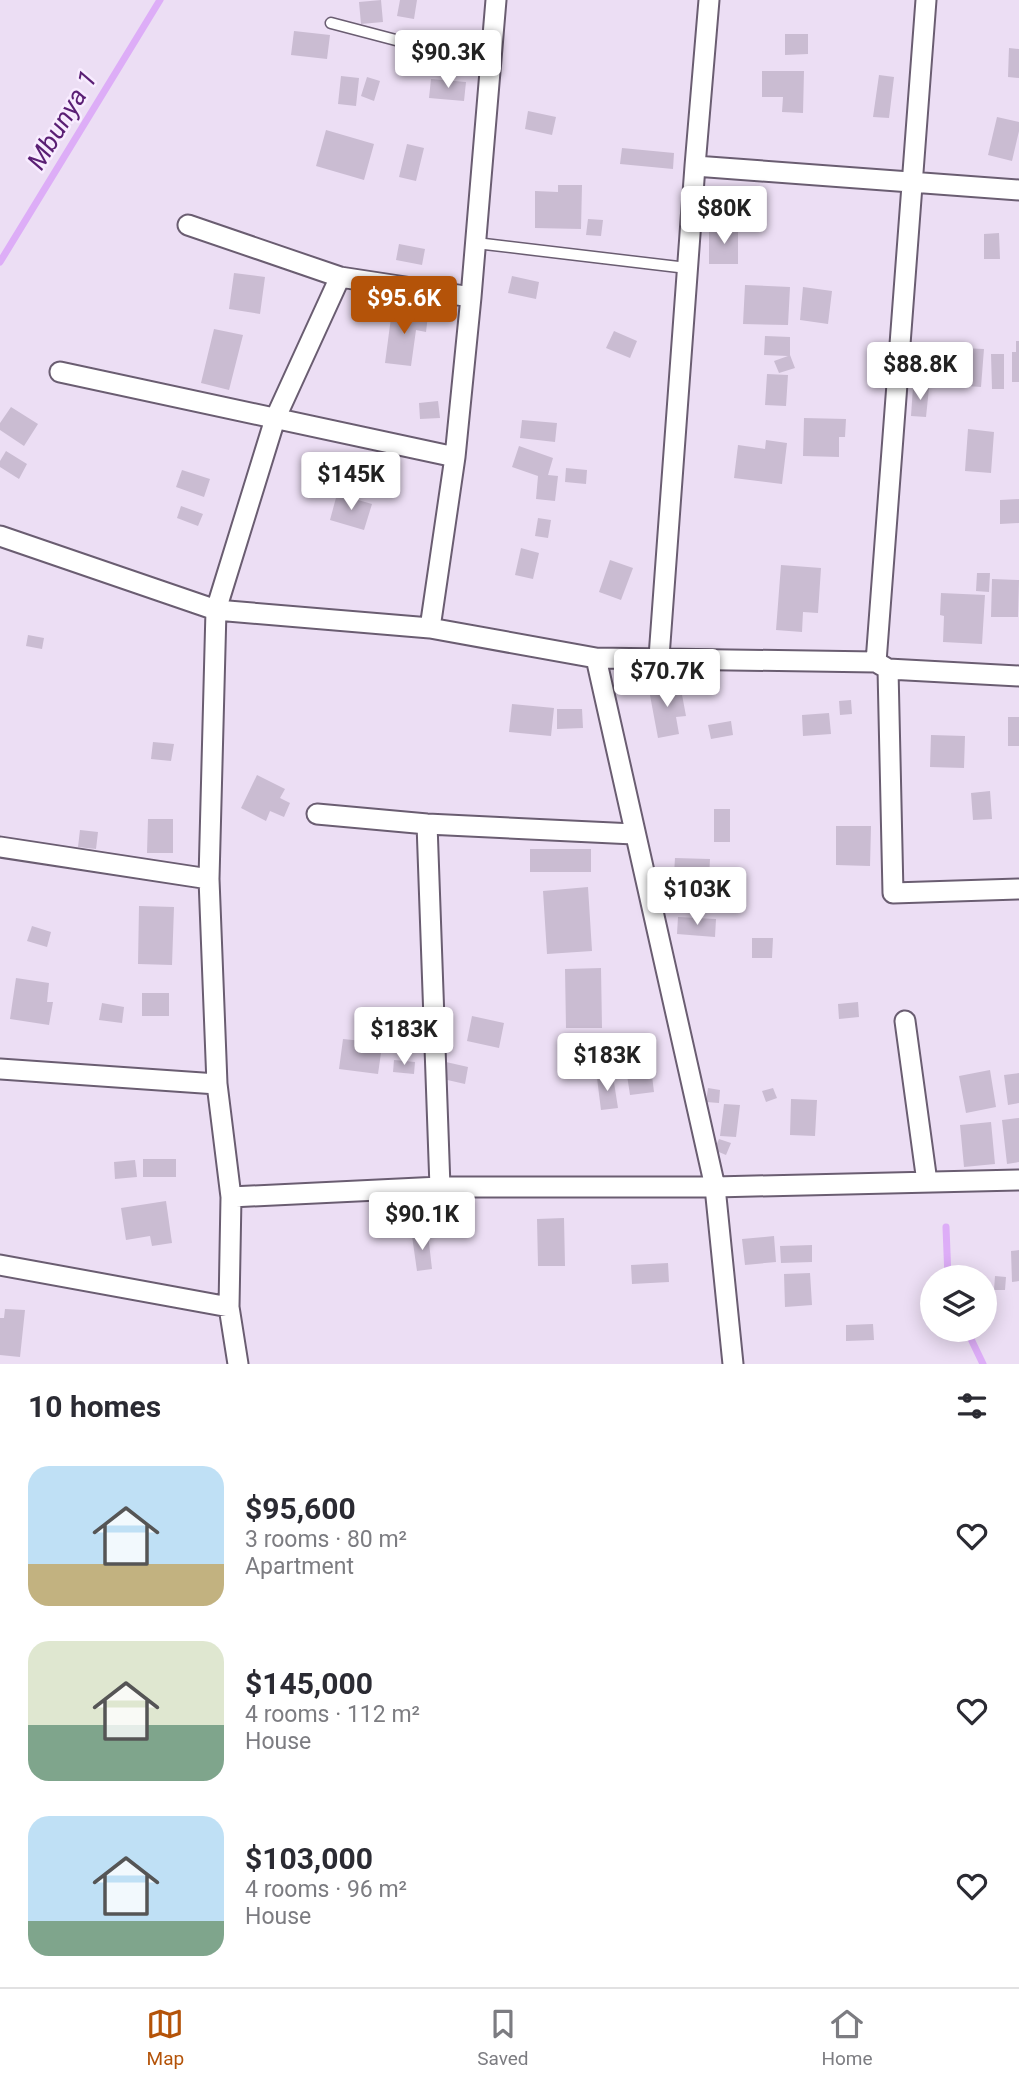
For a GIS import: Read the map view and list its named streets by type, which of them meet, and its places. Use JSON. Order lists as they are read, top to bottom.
{
  "water": ["Mbunya 1"],
  "page": {
    "price": [
      "$90.3K",
      "$80K",
      "$95.6K",
      "$88.8K",
      "$145K",
      "$70.7K",
      "$103K",
      "$183K",
      "$183K",
      "$90.1K"
    ],
    "heading": "10 homes",
    "list": [
      {
        "name": "$95,600",
        "note": "3 rooms · 80 m² · Apartment"
      },
      {
        "name": "$145,000",
        "note": "4 rooms · 112 m² · House"
      },
      {
        "name": "$103,000",
        "note": "4 rooms · 96 m² · House"
      }
    ],
    "tabs": ["Map", "Saved", "Home"]
  }
}
